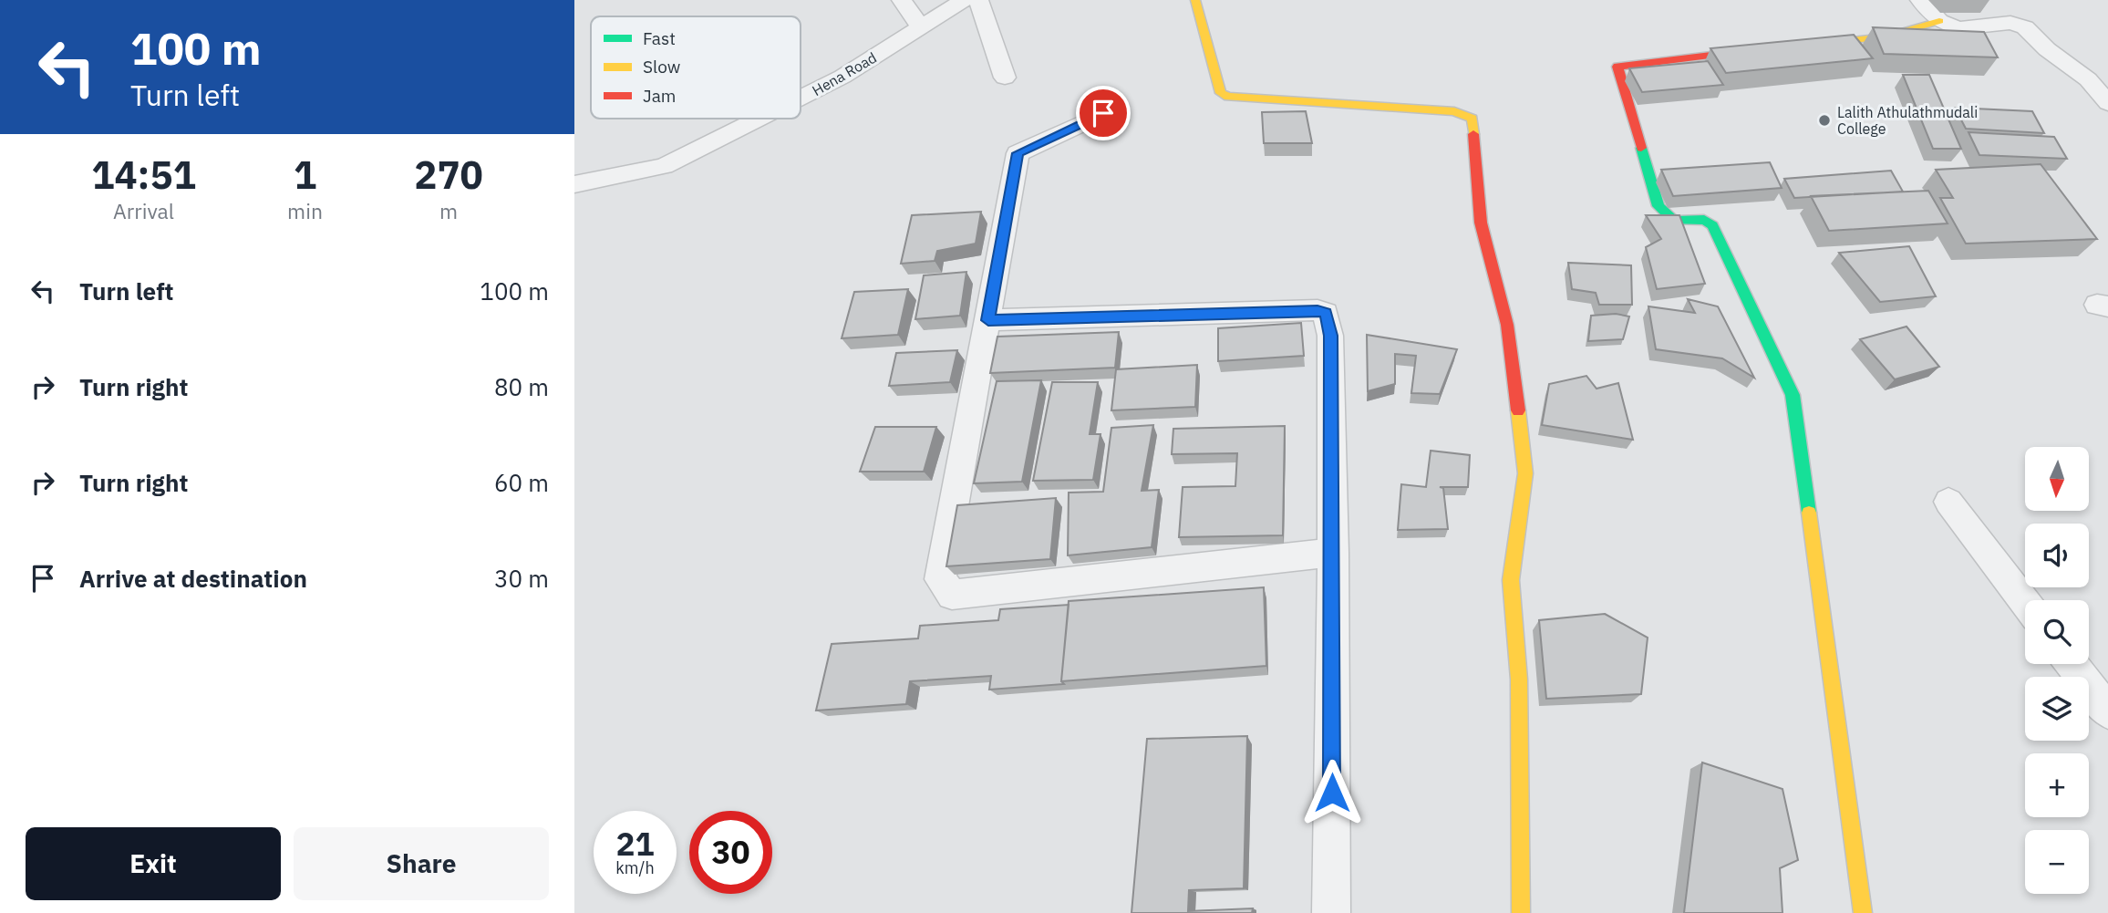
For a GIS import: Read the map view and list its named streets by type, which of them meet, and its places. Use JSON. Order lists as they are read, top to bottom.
{
  "streets": {
    "street": ["Hena Road"]
  },
  "places": ["Lalith Athulathmudali College"],
  "legend": ["Fast", "Slow", "Jam"],
  "north": "bottom",
  "page": {
    "turn": ["100 m", "Turn left"],
    "eta": [
      "14:51",
      "Arrival",
      "1",
      "min",
      "270",
      "m"
    ],
    "list": [
      {
        "name": "Turn left",
        "value": "100 m"
      },
      {
        "name": "Turn right",
        "value": "80 m"
      },
      {
        "name": "Turn right",
        "value": "60 m"
      },
      {
        "name": "Arrive at destination",
        "value": "30 m"
      }
    ],
    "map_buttons": ["+", "−"],
    "speed": "21 km/h",
    "limit": "30",
    "buttons": ["Exit", "Share"]
  }
}
